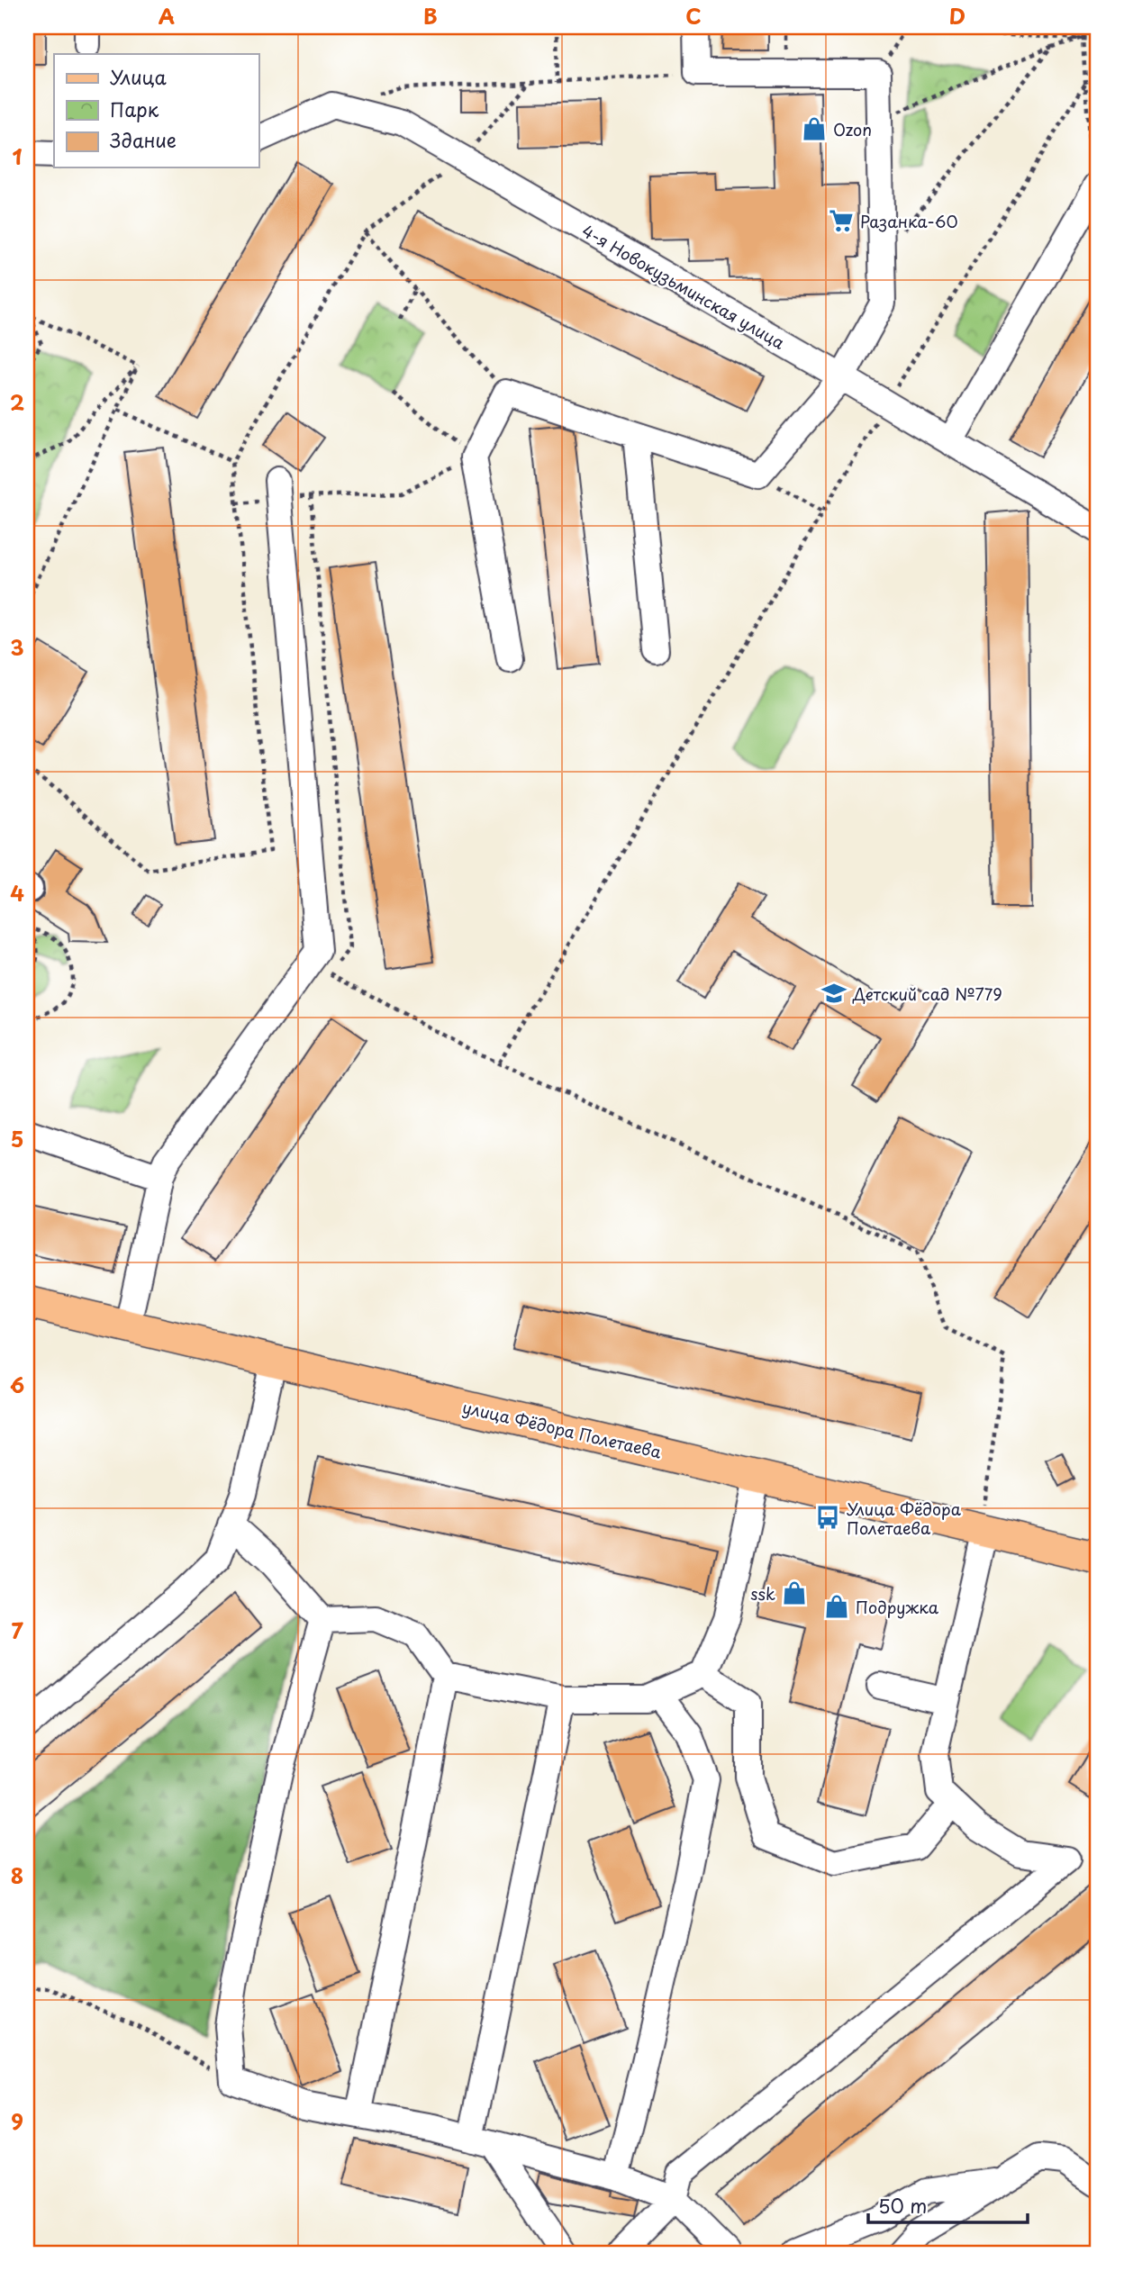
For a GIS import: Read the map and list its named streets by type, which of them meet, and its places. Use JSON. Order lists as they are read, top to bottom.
{
  "streets": {
    "main road": ["улица Фёдора Полетаева"],
    "street": ["4-я Новокузьминская улица"]
  },
  "places": {
    "shop": ["Ozon", "ssk", "Подружка"],
    "supermarket": ["Разанка-60"],
    "school or university": ["Детский сад №779"],
    "bus stop": ["Улица Фёдора Полетаева"]
  },
  "legend": ["Улица", "Парк", "Здание"],
  "scale_bar": "50 m",
  "grid": {
    "columns": [
      "A",
      "B",
      "C",
      "D"
    ],
    "rows": [
      "1",
      "2",
      "3",
      "4",
      "5",
      "6",
      "7",
      "8",
      "9"
    ]
  }
}
